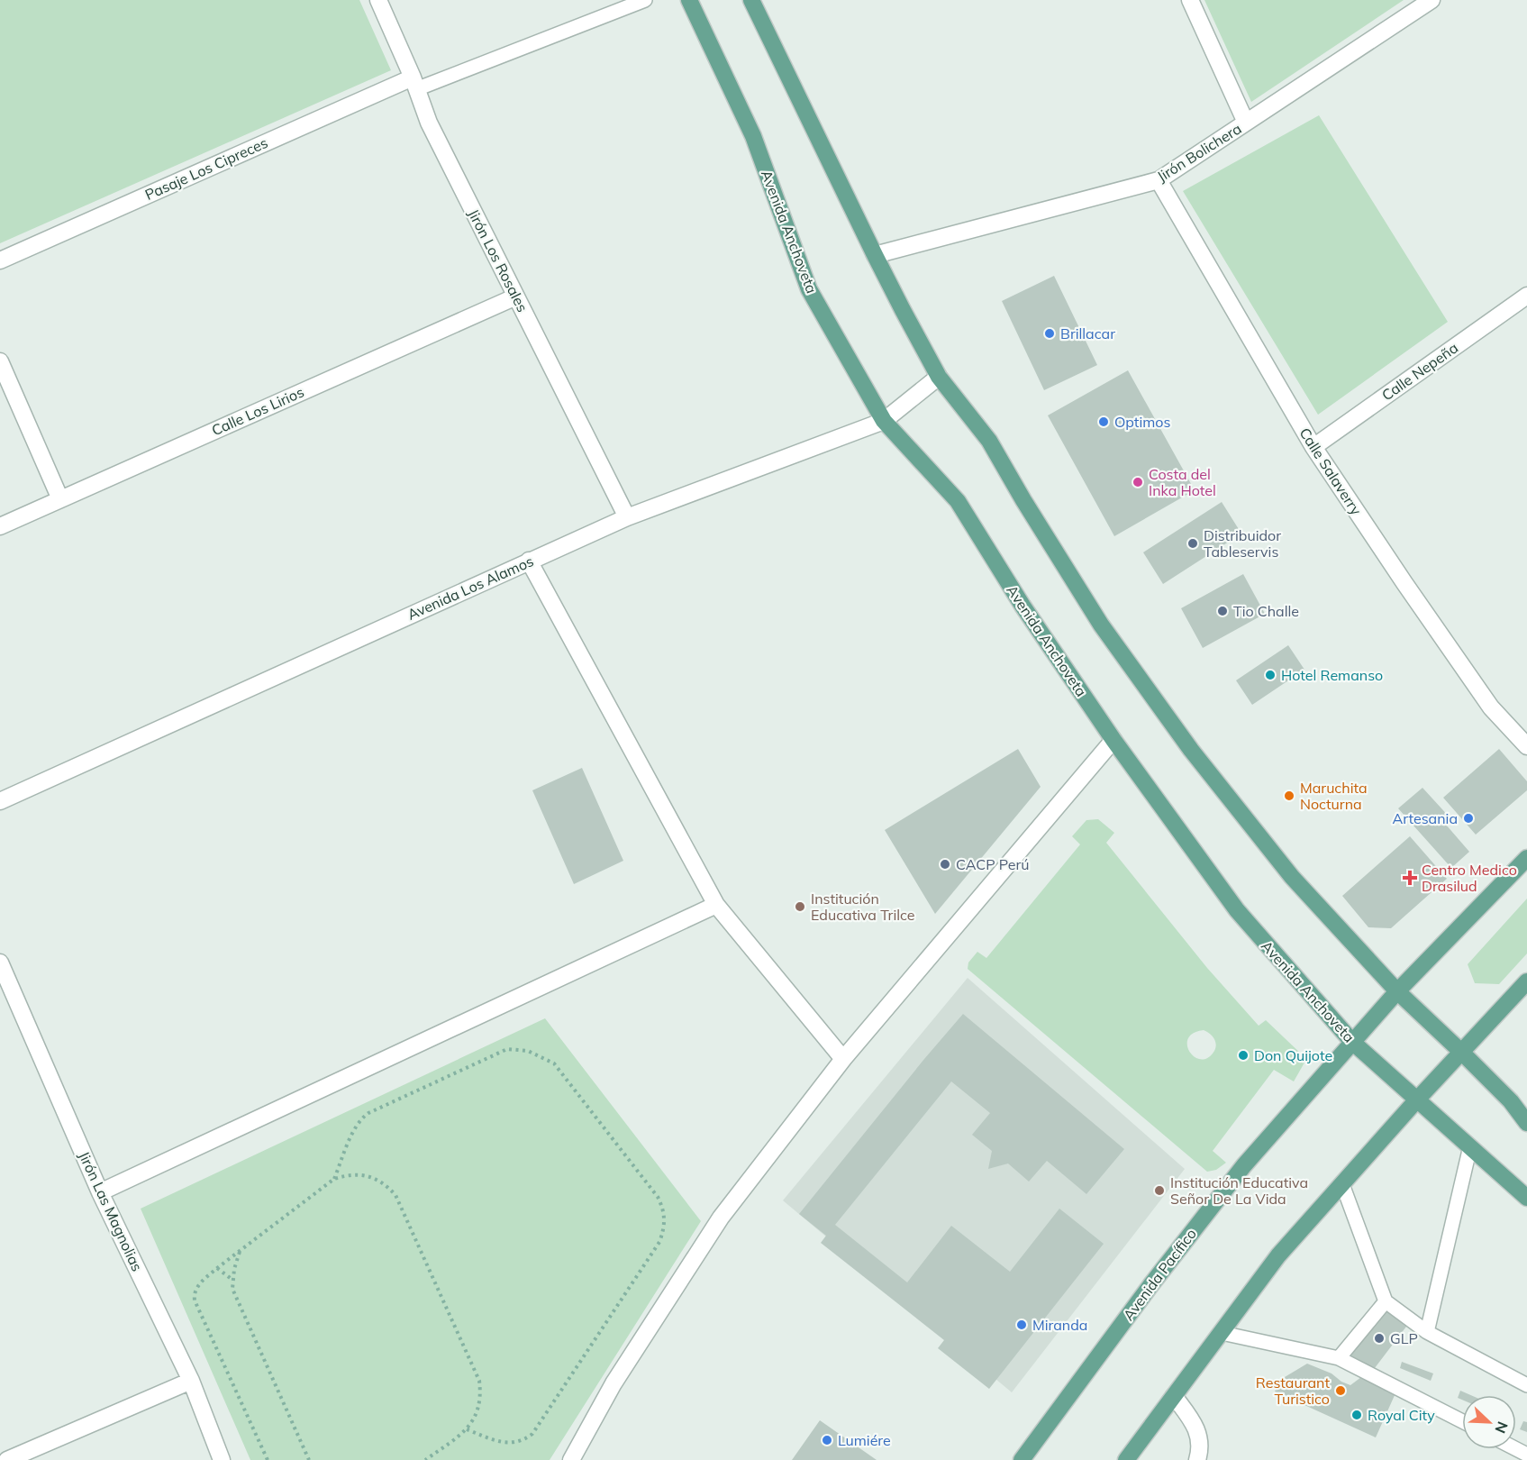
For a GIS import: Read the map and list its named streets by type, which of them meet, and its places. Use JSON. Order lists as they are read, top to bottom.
{
  "streets": {
    "main road": ["Avenida Anchoveta", "Avenida Pacífico"],
    "street": [
      "Jirón Bolichera",
      "Pasaje Los Cipreces",
      "Jirón Los Rosales",
      "Calle Nepeña",
      "Calle Los Lirios",
      "Calle Salaverry",
      "Avenida Los Alamos",
      "Jirón Las Magnolias"
    ]
  },
  "crossings": [
    ["Jirón Bolichera", "Calle Salaverry"],
    ["Pasaje Los Cipreces", "Jirón Los Rosales"],
    ["Avenida Anchoveta", "Avenida Los Alamos"],
    ["Avenida Anchoveta", "Avenida Pacífico"],
    ["Jirón Los Rosales", "Calle Los Lirios"],
    ["Jirón Los Rosales", "Avenida Los Alamos"],
    ["Calle Nepeña", "Calle Salaverry"]
  ],
  "places": {
    "other": [
      "Brillacar",
      "Optimos",
      "Costa del Inka Hotel",
      "Distribuidor Tableservis",
      "Tio Challe",
      "Hotel Remanso",
      "Maruchita Nocturna",
      "Artesania",
      "CACP Perú",
      "Institución Educativa Trilce",
      "Don Quijote",
      "Institución Educativa Señor De La Vida",
      "Miranda",
      "GLP",
      "Restaurant Turistico",
      "Royal City",
      "Lumiére"
    ],
    "health": ["Centro Medico Drasilud"]
  },
  "north": "bottom right"
}
